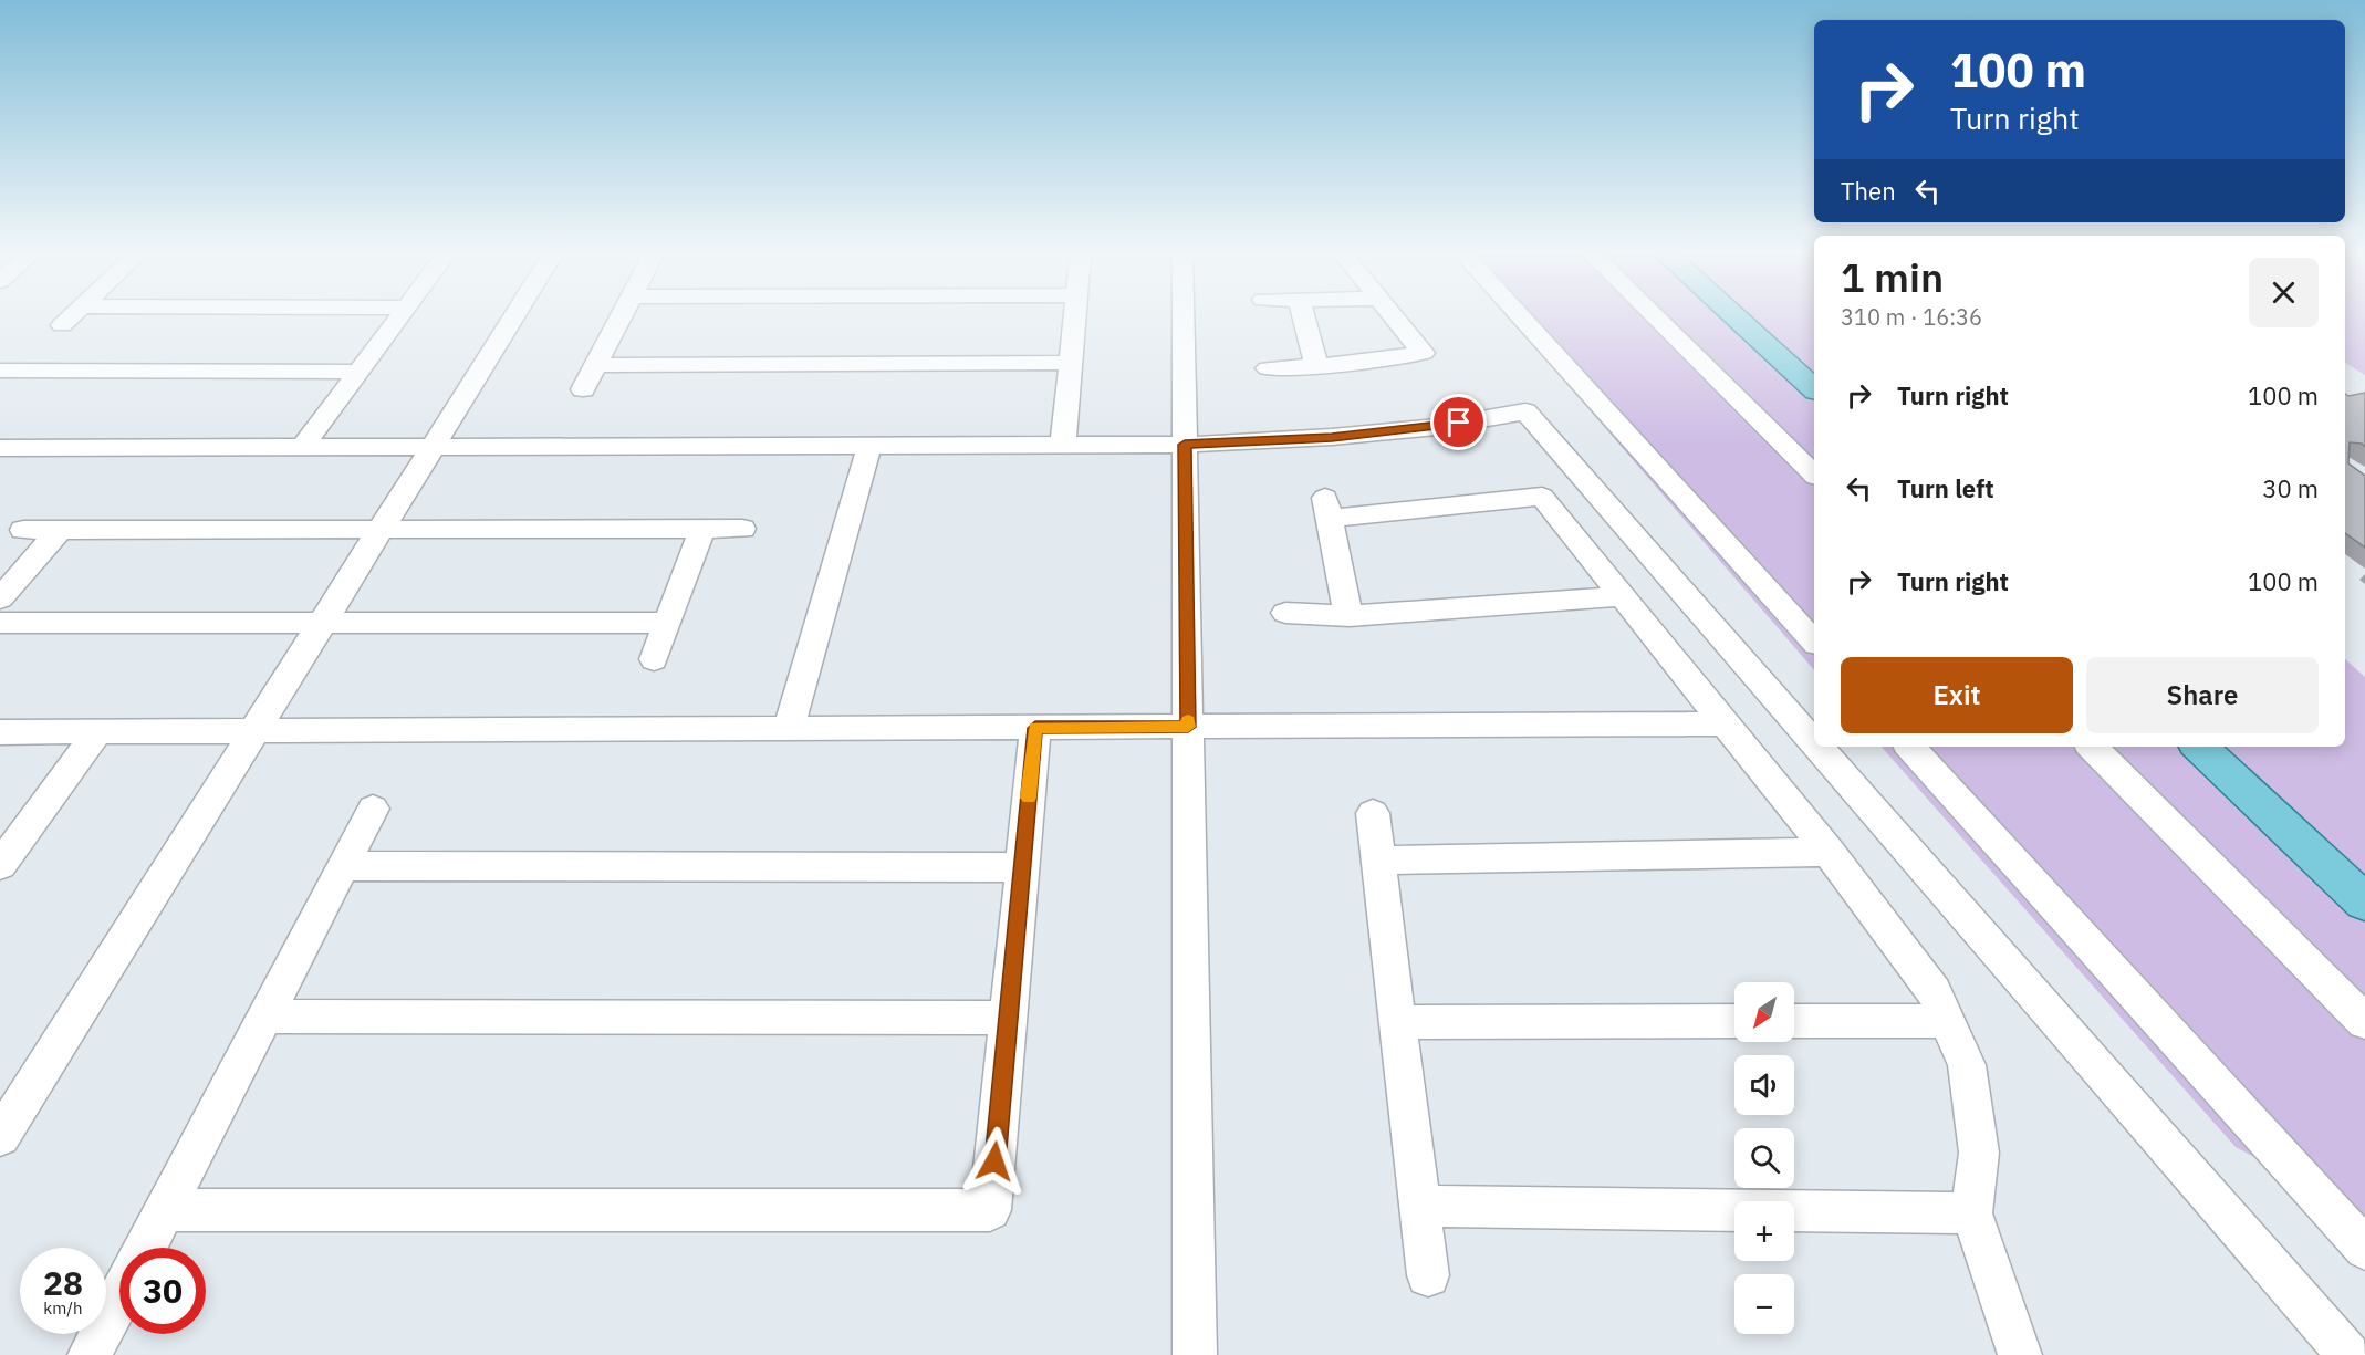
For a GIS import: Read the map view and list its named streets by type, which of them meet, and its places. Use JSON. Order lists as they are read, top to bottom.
{
  "north": "bottom left",
  "page": {
    "turn": ["100 m", "Turn right"],
    "then": "Then",
    "heading": ["1 min", "310 m · 16:36"],
    "list": [
      {
        "name": "Turn right",
        "value": "100 m"
      },
      {
        "name": "Turn left",
        "value": "30 m"
      },
      {
        "name": "Turn right",
        "value": "100 m"
      }
    ],
    "buttons": ["Exit", "Share"],
    "map_buttons": ["+", "−"],
    "speed": "28 km/h",
    "limit": "30"
  }
}
